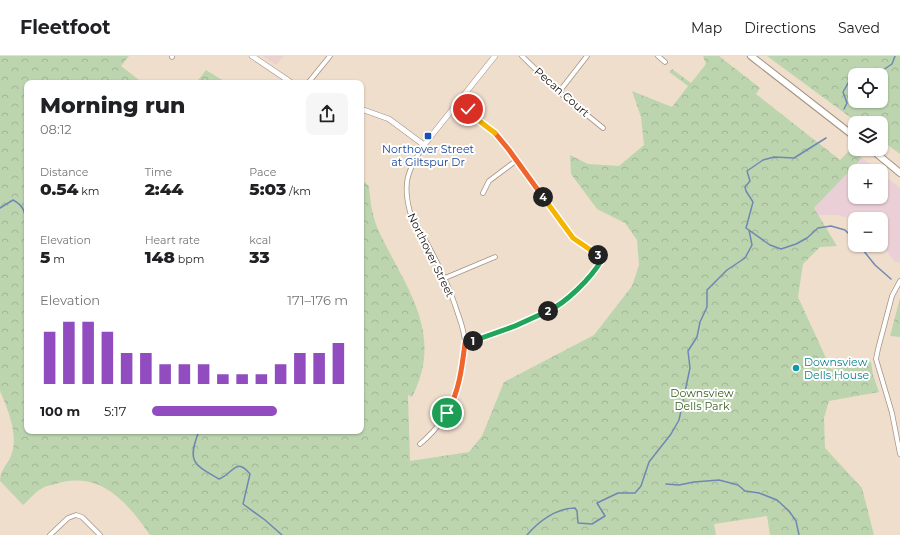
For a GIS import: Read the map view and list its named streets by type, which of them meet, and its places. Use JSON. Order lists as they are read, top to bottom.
{
  "streets": {
    "street": ["Pecan Court", "Northover Street"]
  },
  "parks": ["Downsview Dells Park"],
  "places": {
    "transit": ["Northover Street at Giltspur Dr"],
    "other": ["Downsview Dells House"]
  },
  "page": {
    "header": "Fleetfoot",
    "nav": ["Map", "Directions", "Saved"],
    "map_buttons": ["+", "−"],
    "heading": ["Morning run", "08:12"],
    "stats": [
      ["Distance", "0.54 km"],
      ["Time", "2:44"],
      ["Pace", "5:03 /km"],
      ["Elevation", "5 m"],
      ["Heart rate", "148 bpm"],
      ["kcal", "33"]
    ],
    "pins": [
      "4",
      "3",
      "2",
      "1"
    ],
    "chart": ["Elevation", "171–176 m"],
    "list": [
      {
        "name": "100 m",
        "note": "5:17"
      }
    ]
  }
}
